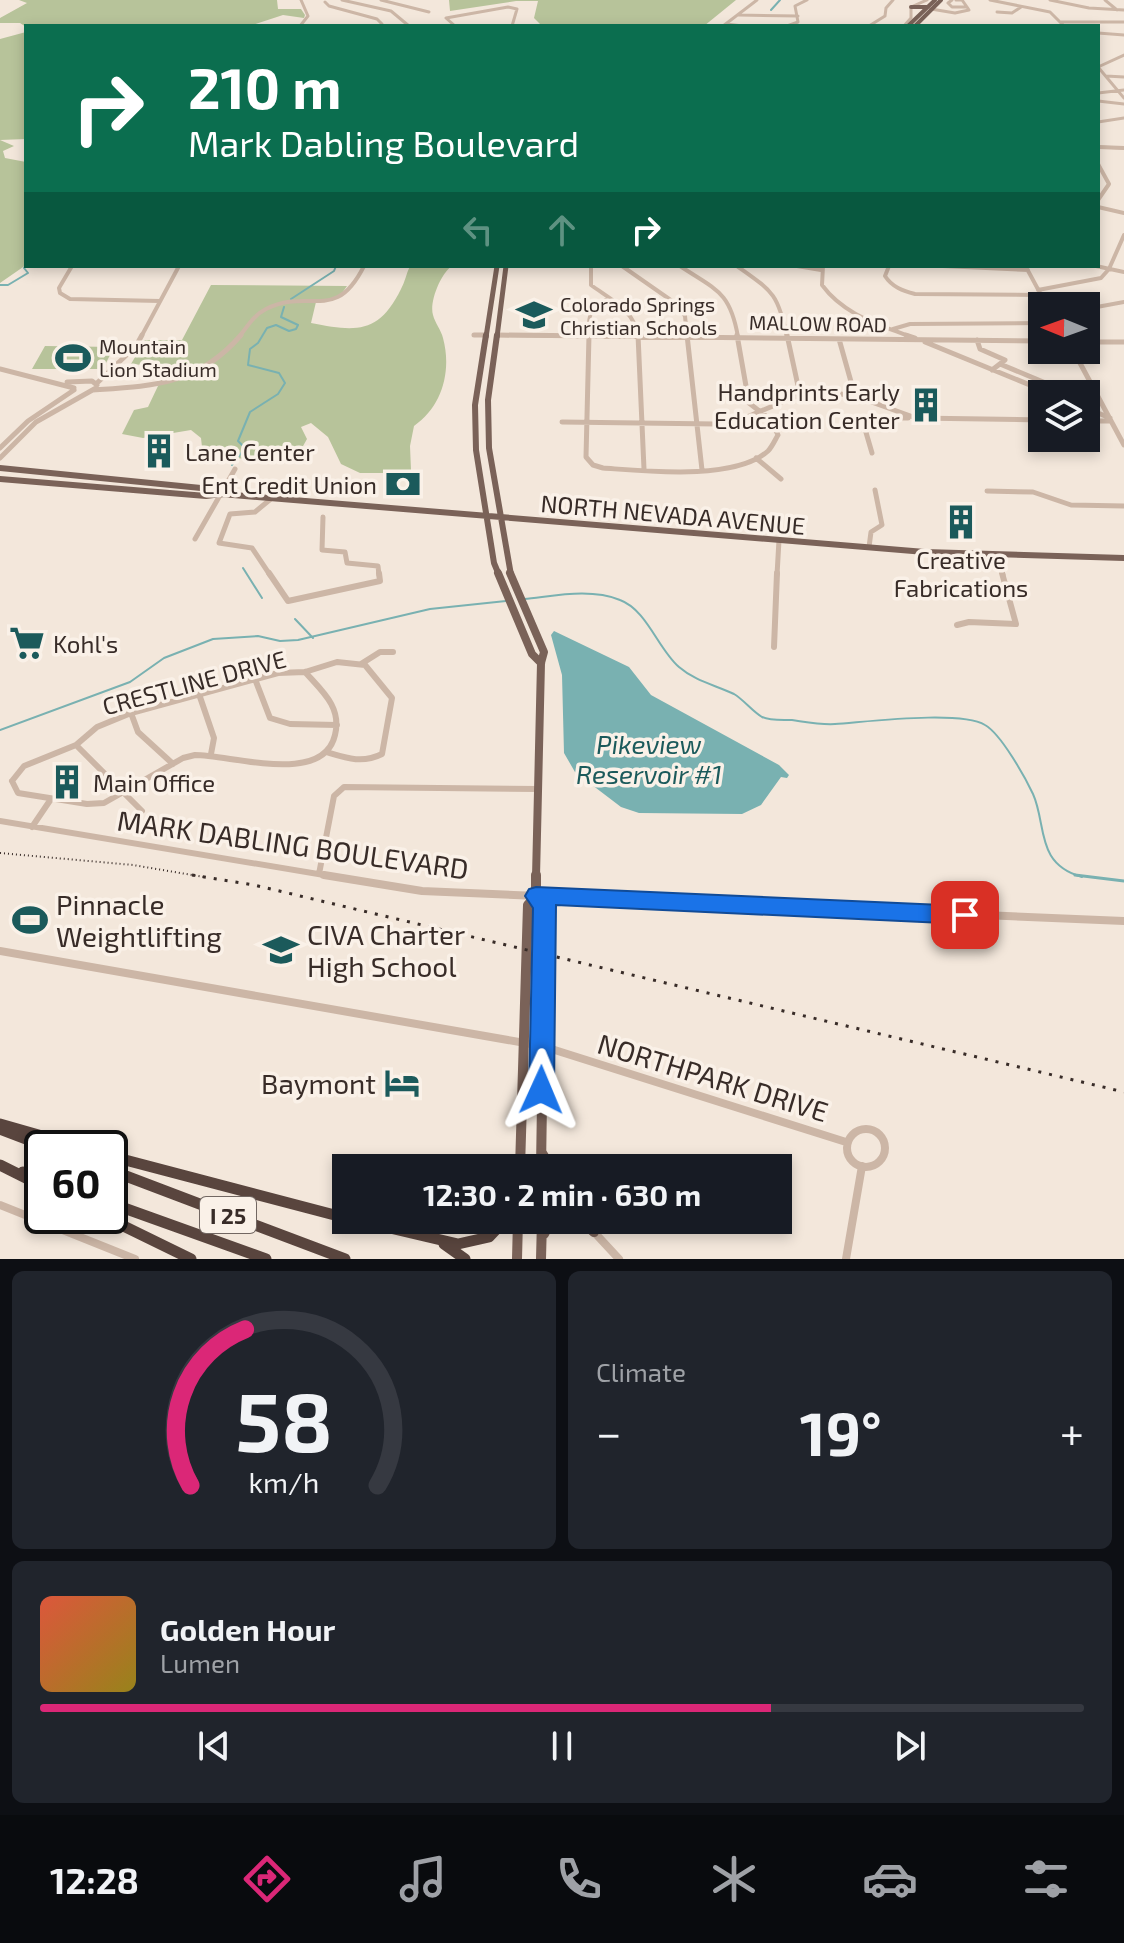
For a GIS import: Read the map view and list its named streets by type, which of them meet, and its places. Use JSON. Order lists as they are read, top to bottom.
{
  "streets": {
    "highway": ["I 25"],
    "main road": ["NORTH NEVADA AVENUE"],
    "street": [
      "MALLOW ROAD",
      "CRESTLINE DRIVE",
      "MARK DABLING BOULEVARD",
      "NORTHPARK DRIVE"
    ]
  },
  "water": ["Pikeview Reservoir #1"],
  "places": {
    "school or university": ["Colorado Springs Christian Schools", "CIVA Charter High School"],
    "sports": ["Mountain Lion Stadium", "Pinnacle Weightlifting"],
    "building": [
      "Handprints Early Education Center",
      "Lane Center",
      "Creative Fabrications",
      "Main Office"
    ],
    "bank": ["Ent Credit Union"],
    "supermarket": ["Kohl's"],
    "hotel": ["Baymont"]
  },
  "north": "left",
  "page": {
    "turn": ["210 m", "Mark Dabling Boulevard"],
    "limit": "60",
    "trip": "12:30 · 2 min · 630 m",
    "tile": "Climate",
    "heat": ["−", "19°", "+"],
    "song": ["Golden Hour", "Lumen"],
    "tabs": "12:28",
    "gauge": ["58", "km/h"]
  }
}
